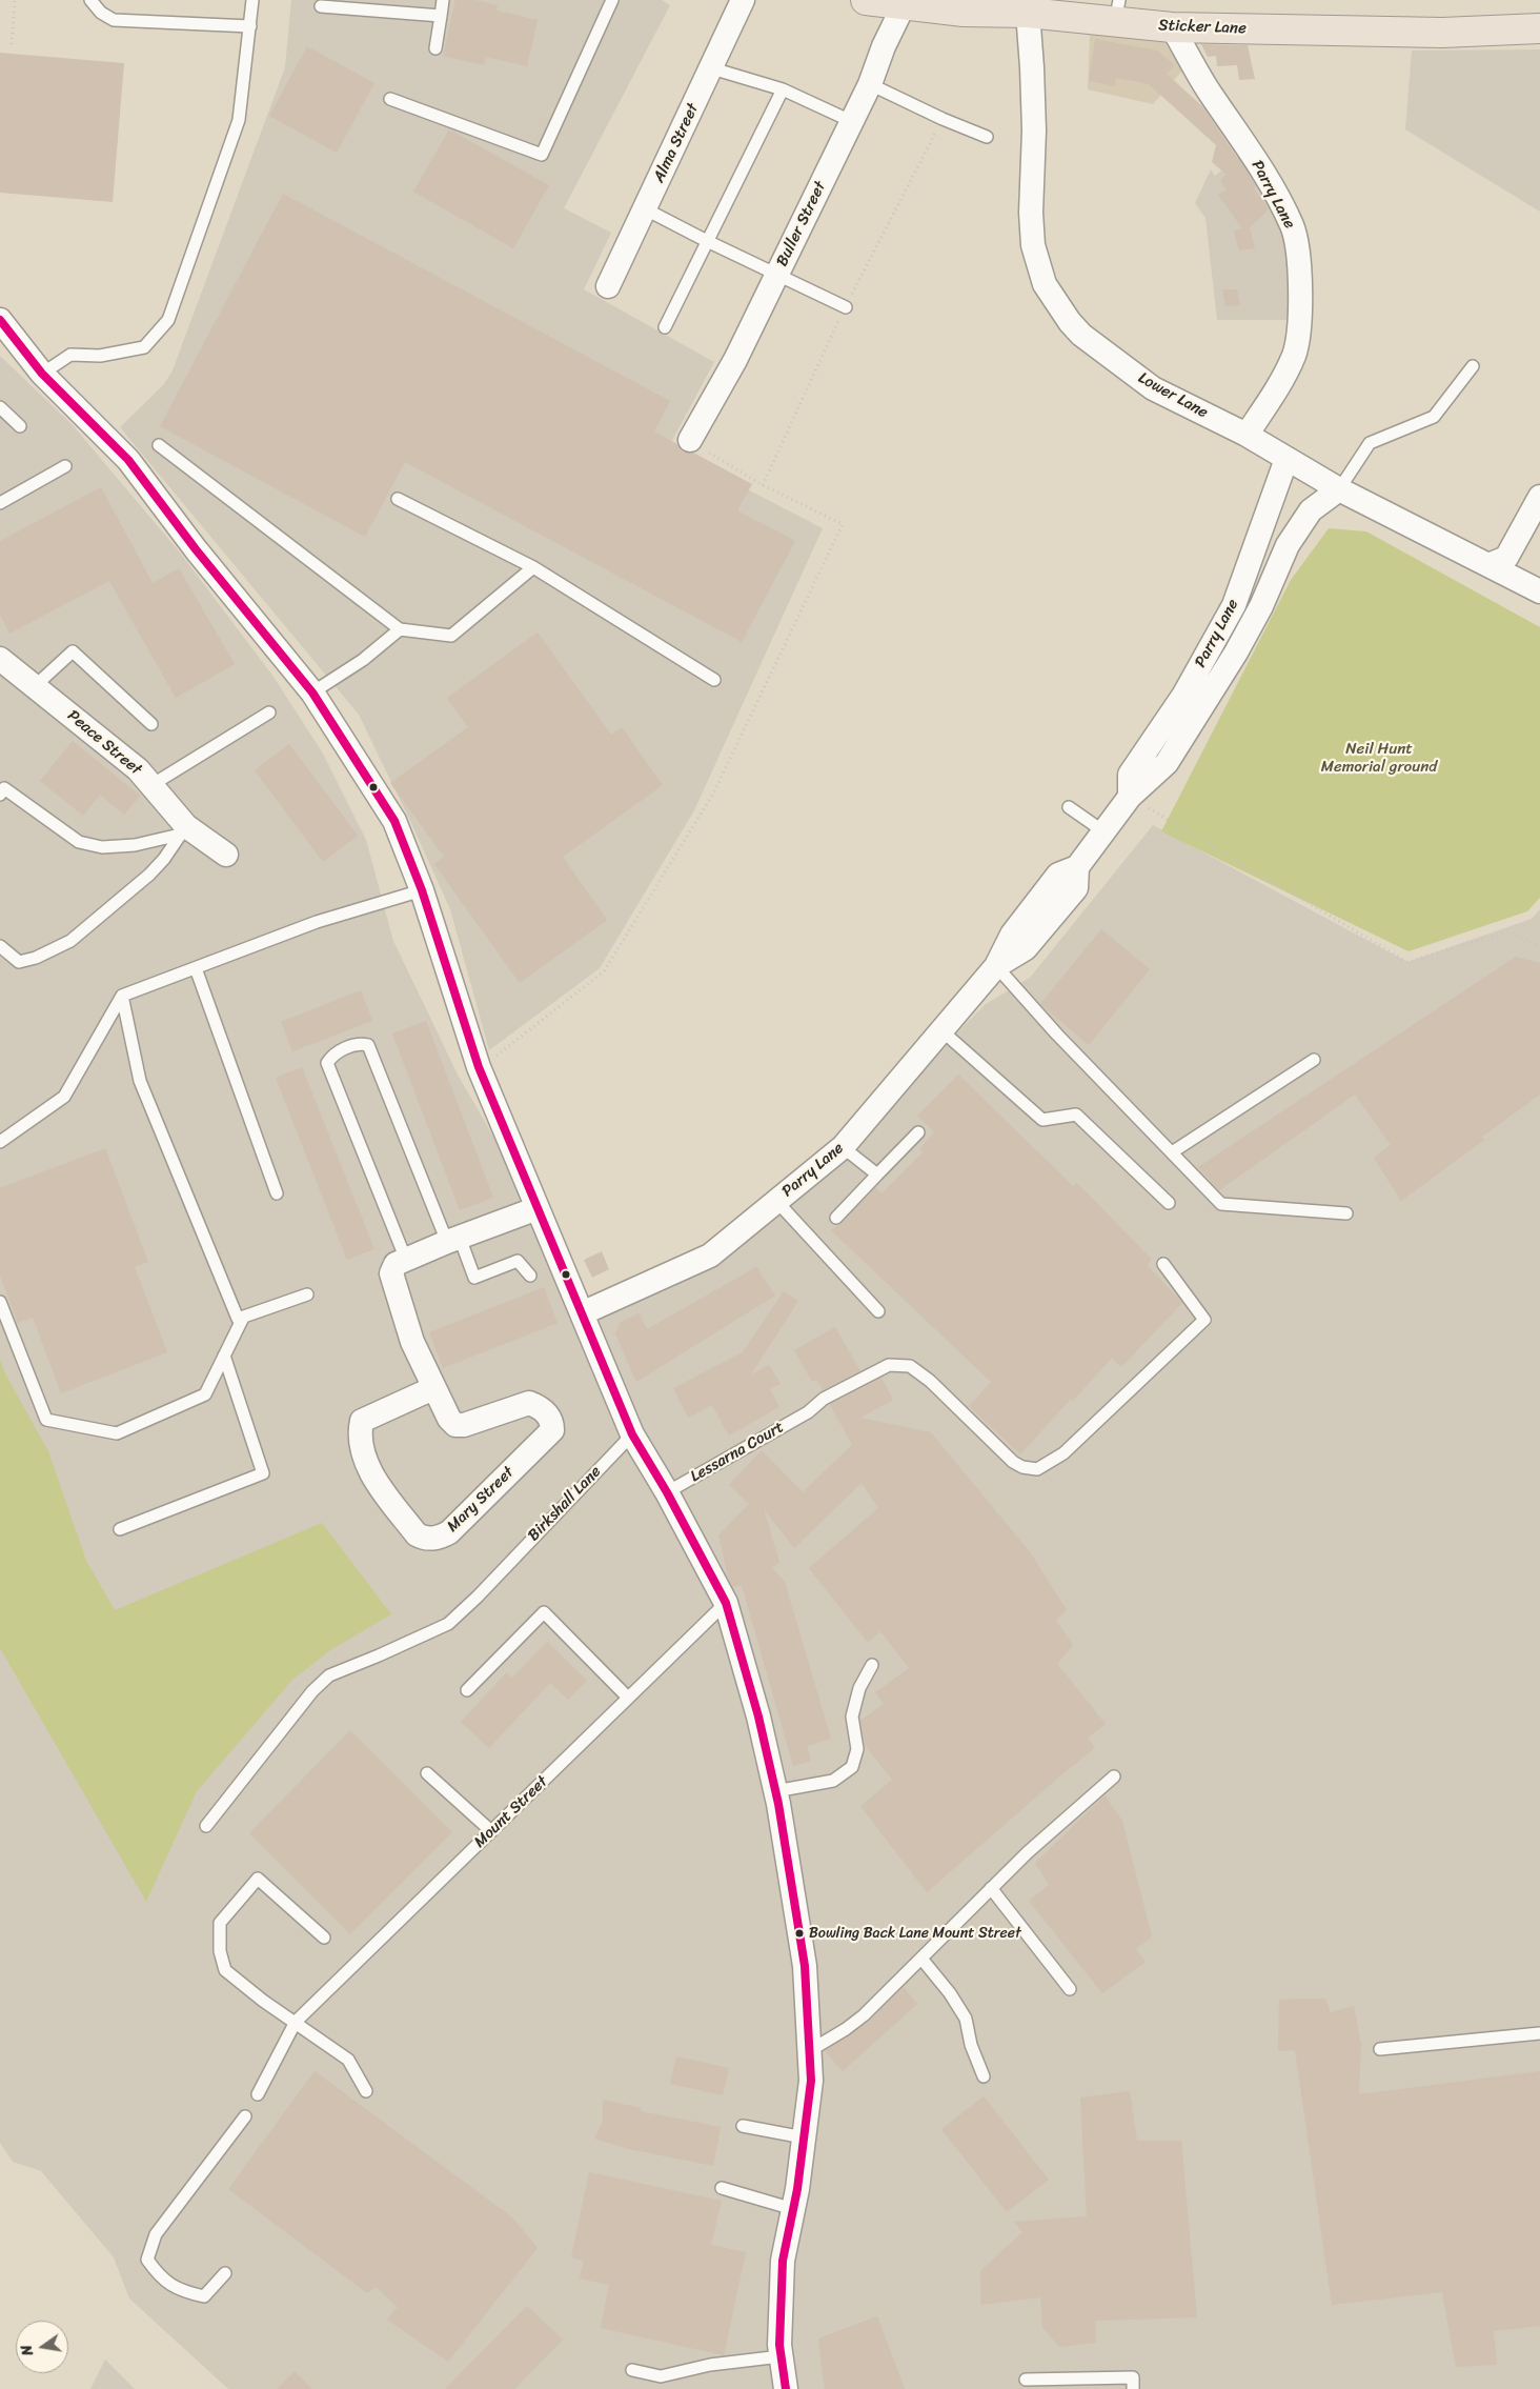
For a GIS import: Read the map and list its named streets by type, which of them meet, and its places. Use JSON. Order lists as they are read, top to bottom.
{
  "streets": {
    "highway": ["Sticker Lane"],
    "street": [
      "Alma Street",
      "Parry Lane",
      "Buller Street",
      "Lower Lane",
      "Peace Street",
      "Mary Street"
    ],
    "lane": ["Lessarna Court", "Birkshall Lane", "Mount Street"]
  },
  "crossings": [
    ["Sticker Lane", "Parry Lane"],
    ["Sticker Lane", "Buller Street"],
    ["Sticker Lane", "Lower Lane"],
    ["Parry Lane", "Lower Lane"]
  ],
  "parks": ["Neil Hunt Memorial ground"],
  "places": ["Bowling Back Lane Mount Street"],
  "north": "left"
}
